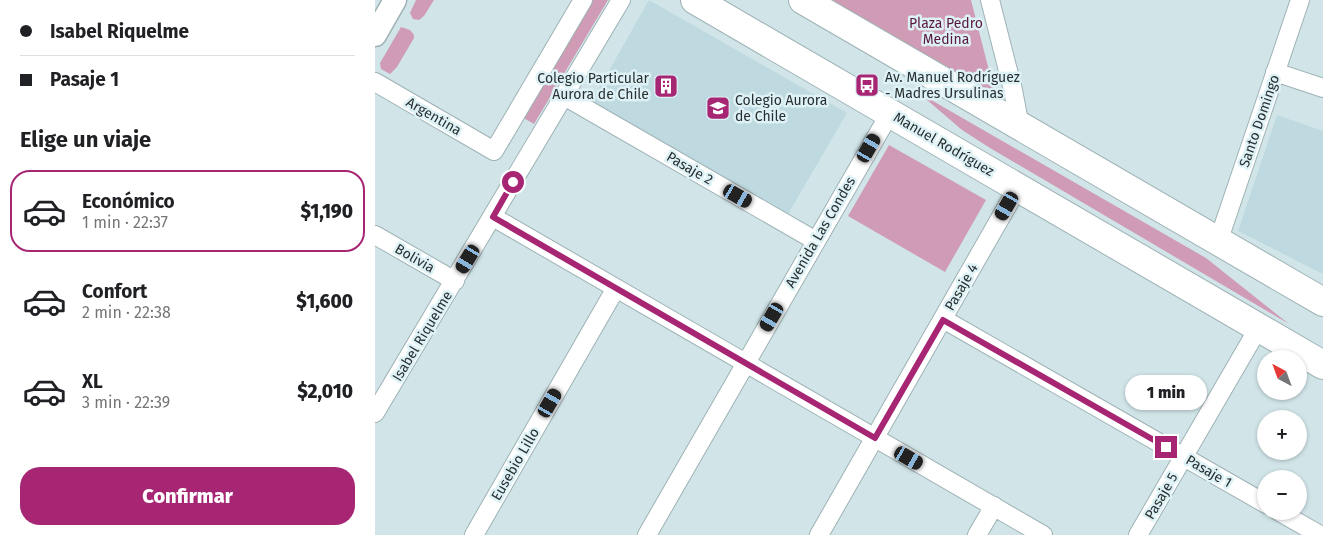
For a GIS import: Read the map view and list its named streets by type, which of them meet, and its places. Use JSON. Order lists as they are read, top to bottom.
{
  "streets": {
    "main road": ["Manuel Rodríguez"],
    "street": [
      "Argentina",
      "Santo Domingo",
      "Pasaje 2",
      "Avenida Las Condes",
      "Bolivia",
      "Pasaje 4",
      "Isabel Riquelme",
      "Eusebio Lillo",
      "Pasaje 1",
      "Pasaje 5"
    ]
  },
  "crossings": [
    ["Manuel Rodríguez", "Avenida Las Condes"],
    ["Manuel Rodríguez", "Pasaje 4"],
    ["Manuel Rodríguez", "Pasaje 5"],
    ["Pasaje 2", "Avenida Las Condes"],
    ["Pasaje 2", "Isabel Riquelme"],
    ["Bolivia", "Isabel Riquelme"],
    ["Pasaje 4", "Pasaje 1"],
    ["Pasaje 1", "Pasaje 5"]
  ],
  "parks": ["Plaza Pedro Medina"],
  "places": {
    "bus stop": ["Av. Manuel Rodríguez - Madres Ursulinas"],
    "building": ["Colegio Particular Aurora de Chile"],
    "school or university": ["Colegio Aurora de Chile"]
  },
  "north": "top left",
  "page": {
    "banner": ["Isabel Riquelme", "Pasaje 1"],
    "heading": "Elige un viaje",
    "list": [
      {
        "name": "Económico",
        "note": "1 min · 22:37",
        "value": "$1,190"
      },
      {
        "name": "Confort",
        "note": "2 min · 22:38",
        "value": "$1,600"
      },
      {
        "name": "XL",
        "note": "3 min · 22:39",
        "value": "$2,010"
      }
    ],
    "map_buttons": ["+", "−"],
    "bubble": "1 min",
    "buttons": "Confirmar"
  }
}
